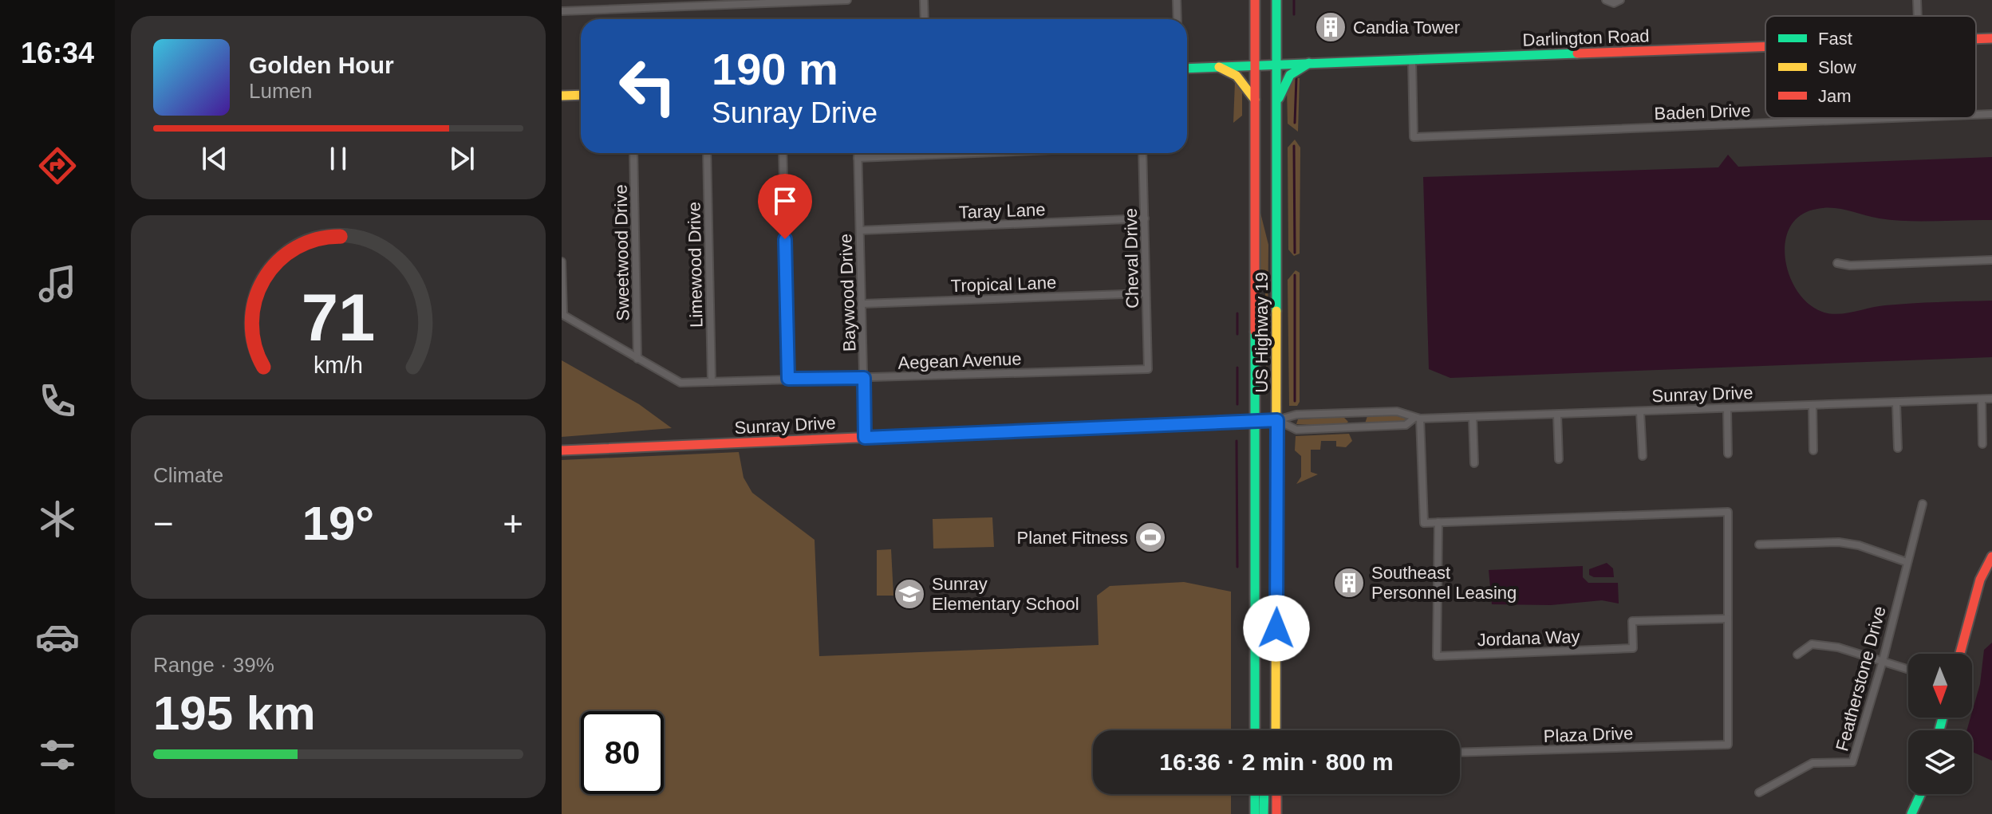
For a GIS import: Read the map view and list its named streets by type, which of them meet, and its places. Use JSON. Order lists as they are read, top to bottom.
{
  "streets": {
    "main road": ["Darlington Road", "US Highway 19", "Sunray Drive"],
    "street": [
      "Baden Drive",
      "Taray Lane",
      "Sweetwood Drive",
      "Cheval Drive",
      "Limewood Drive",
      "Tropical Lane",
      "Baywood Drive",
      "Aegean Avenue",
      "Jordana Way",
      "Featherstone Drive",
      "Plaza Drive"
    ]
  },
  "crossings": [
    ["Darlington Road", "Baden Drive"],
    ["Darlington Road", "US Highway 19"],
    ["Taray Lane", "Cheval Drive"],
    ["Taray Lane", "Baywood Drive"],
    ["Sweetwood Drive", "Aegean Avenue"],
    ["Cheval Drive", "Tropical Lane"],
    ["Cheval Drive", "Aegean Avenue"],
    ["Limewood Drive", "Aegean Avenue"],
    ["Tropical Lane", "Baywood Drive"],
    ["Baywood Drive", "Aegean Avenue"],
    ["Baywood Drive", "Sunray Drive"],
    ["US Highway 19", "Sunray Drive"],
    ["Jordana Way", "Plaza Drive"]
  ],
  "places": {
    "building": ["Candia Tower", "Southeast Personnel Leasing"],
    "sports": ["Planet Fitness"],
    "school or university": ["Sunray Elementary School"]
  },
  "legend": ["Fast", "Slow", "Jam"],
  "north": "bottom",
  "page": {
    "tabs": "16:34",
    "turn": ["190 m", "Sunray Drive"],
    "song": ["Golden Hour", "Lumen"],
    "tile": [
      "Climate",
      ["Range · 39%", "195 km"]
    ],
    "heat": ["−", "19°", "+"],
    "limit": "80",
    "trip": "16:36 · 2 min · 800 m",
    "gauge": ["71", "km/h"]
  }
}
